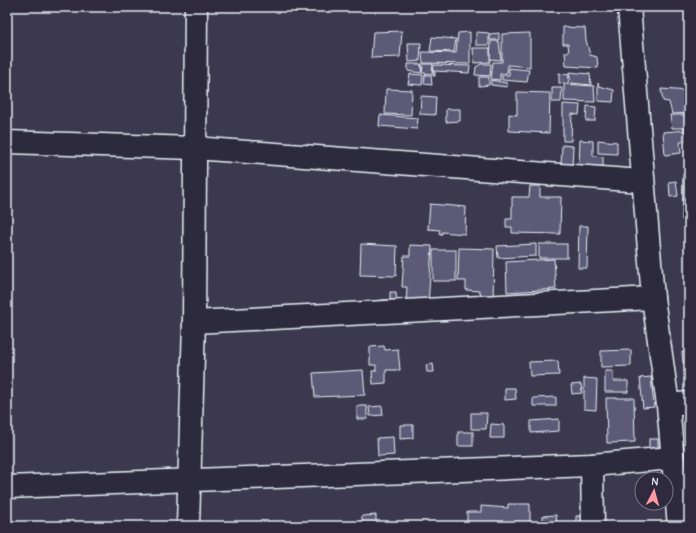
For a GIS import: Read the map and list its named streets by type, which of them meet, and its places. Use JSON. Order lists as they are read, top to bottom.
{
  "north": "top"
}
